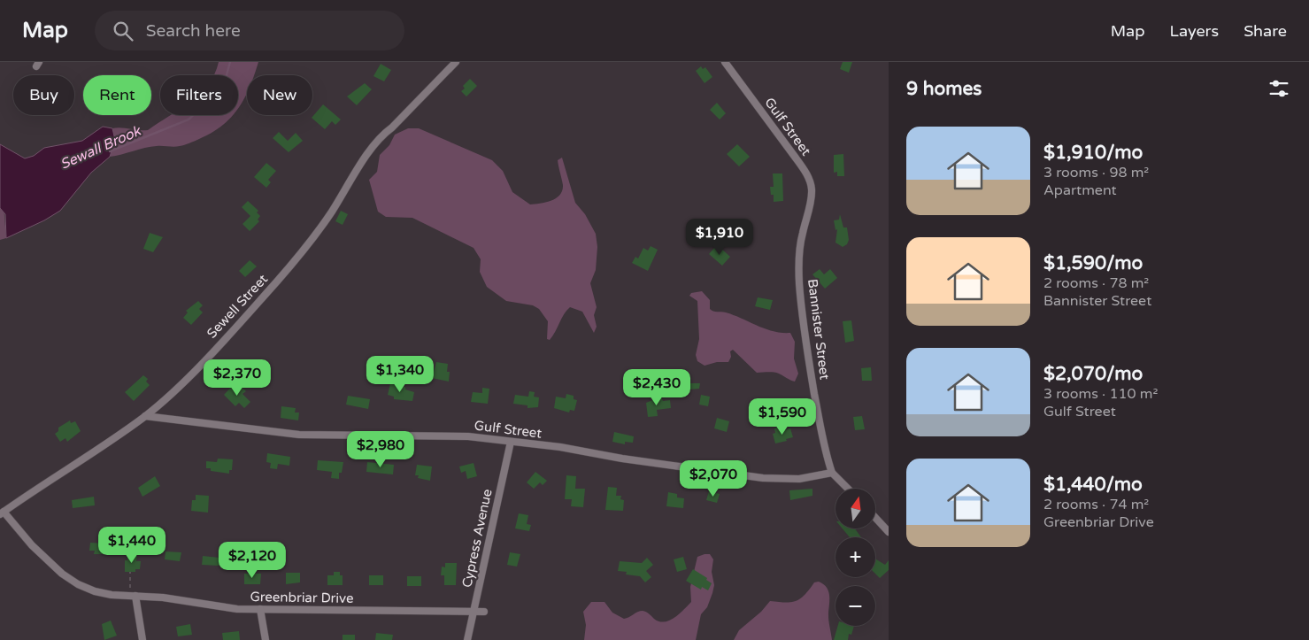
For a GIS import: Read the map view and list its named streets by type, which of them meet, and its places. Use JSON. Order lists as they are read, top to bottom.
{
  "streets": {
    "street": [
      "Gulf Street",
      "Sewell Street",
      "Bannister Street",
      "Cypress Avenue",
      "Greenbriar Drive"
    ]
  },
  "crossings": [
    ["Gulf Street", "Sewell Street"],
    ["Gulf Street", "Bannister Street"],
    ["Gulf Street", "Cypress Avenue"],
    ["Sewell Street", "Greenbriar Drive"],
    ["Cypress Avenue", "Greenbriar Drive"]
  ],
  "water": ["Sewall Brook"],
  "north": "top",
  "page": {
    "header": "Map",
    "search": "Search here",
    "nav": ["Map", "Layers", "Share"],
    "heading": "9 homes",
    "chip": [
      "Buy",
      "Rent",
      "Filters",
      "New"
    ],
    "list": [
      {
        "name": "$1,910/mo",
        "note": "3 rooms · 98 m² · Apartment"
      },
      {
        "name": "$1,590/mo",
        "note": "2 rooms · 78 m² · Bannister Street"
      },
      {
        "name": "$2,070/mo",
        "note": "3 rooms · 110 m² · Gulf Street"
      },
      {
        "name": "$1,440/mo",
        "note": "2 rooms · 74 m² · Greenbriar Drive"
      }
    ],
    "price": [
      "$1,910",
      "$1,340",
      "$2,370",
      "$2,430",
      "$1,590",
      "$2,980",
      "$2,070",
      "$1,440",
      "$2,120"
    ],
    "map_buttons": ["+", "−"]
  }
}
